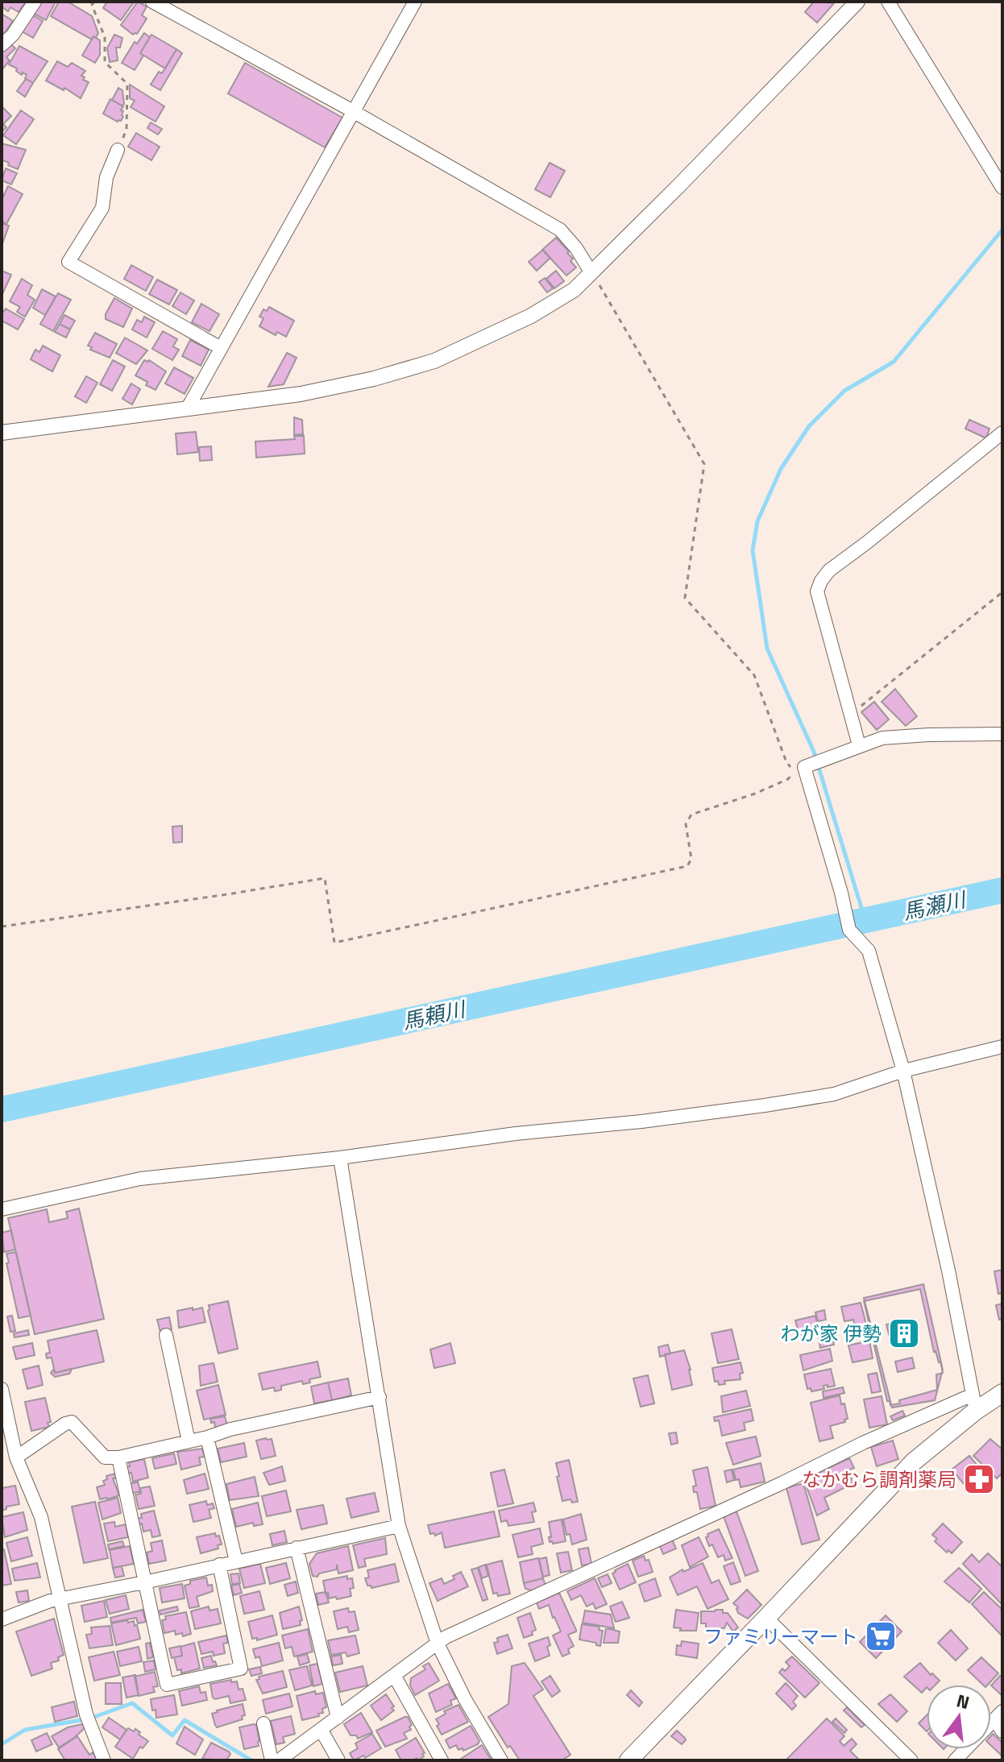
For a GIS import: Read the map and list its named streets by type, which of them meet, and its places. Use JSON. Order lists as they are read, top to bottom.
{
  "water": ["馬瀬川", "馬頼川"],
  "places": {
    "building": ["わが家 伊勢"],
    "pharmacy": ["なかむら調剤薬局"],
    "supermarket": ["ファミリーマート"]
  },
  "north": "top"
}
